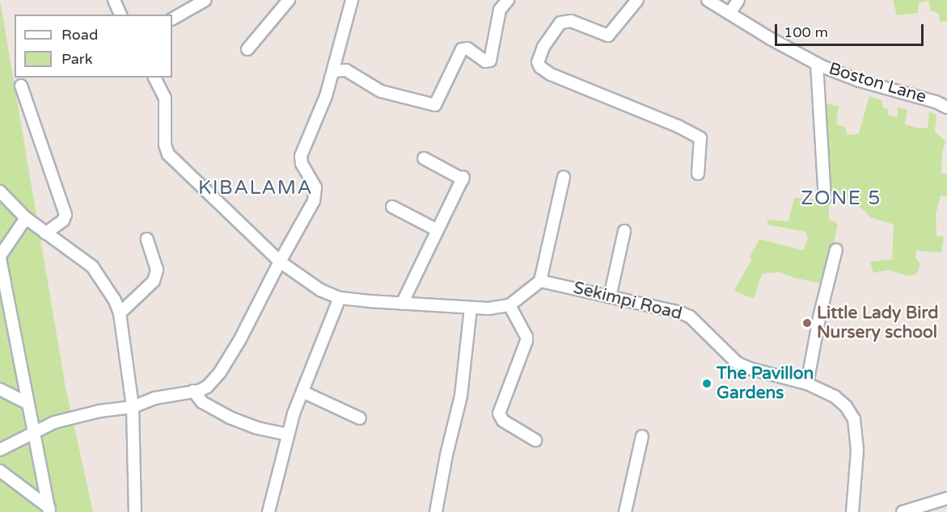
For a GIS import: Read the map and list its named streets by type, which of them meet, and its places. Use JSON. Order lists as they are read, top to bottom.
{
  "streets": {
    "street": ["Boston Lane", "Sekimpi Road"]
  },
  "districts": ["KIBALAMA", "ZONE 5"],
  "places": ["Little Lady Bird Nursery school", "The Pavillon Gardens"],
  "legend": ["Road", "Park"],
  "scale_bar": "100 m"
}
